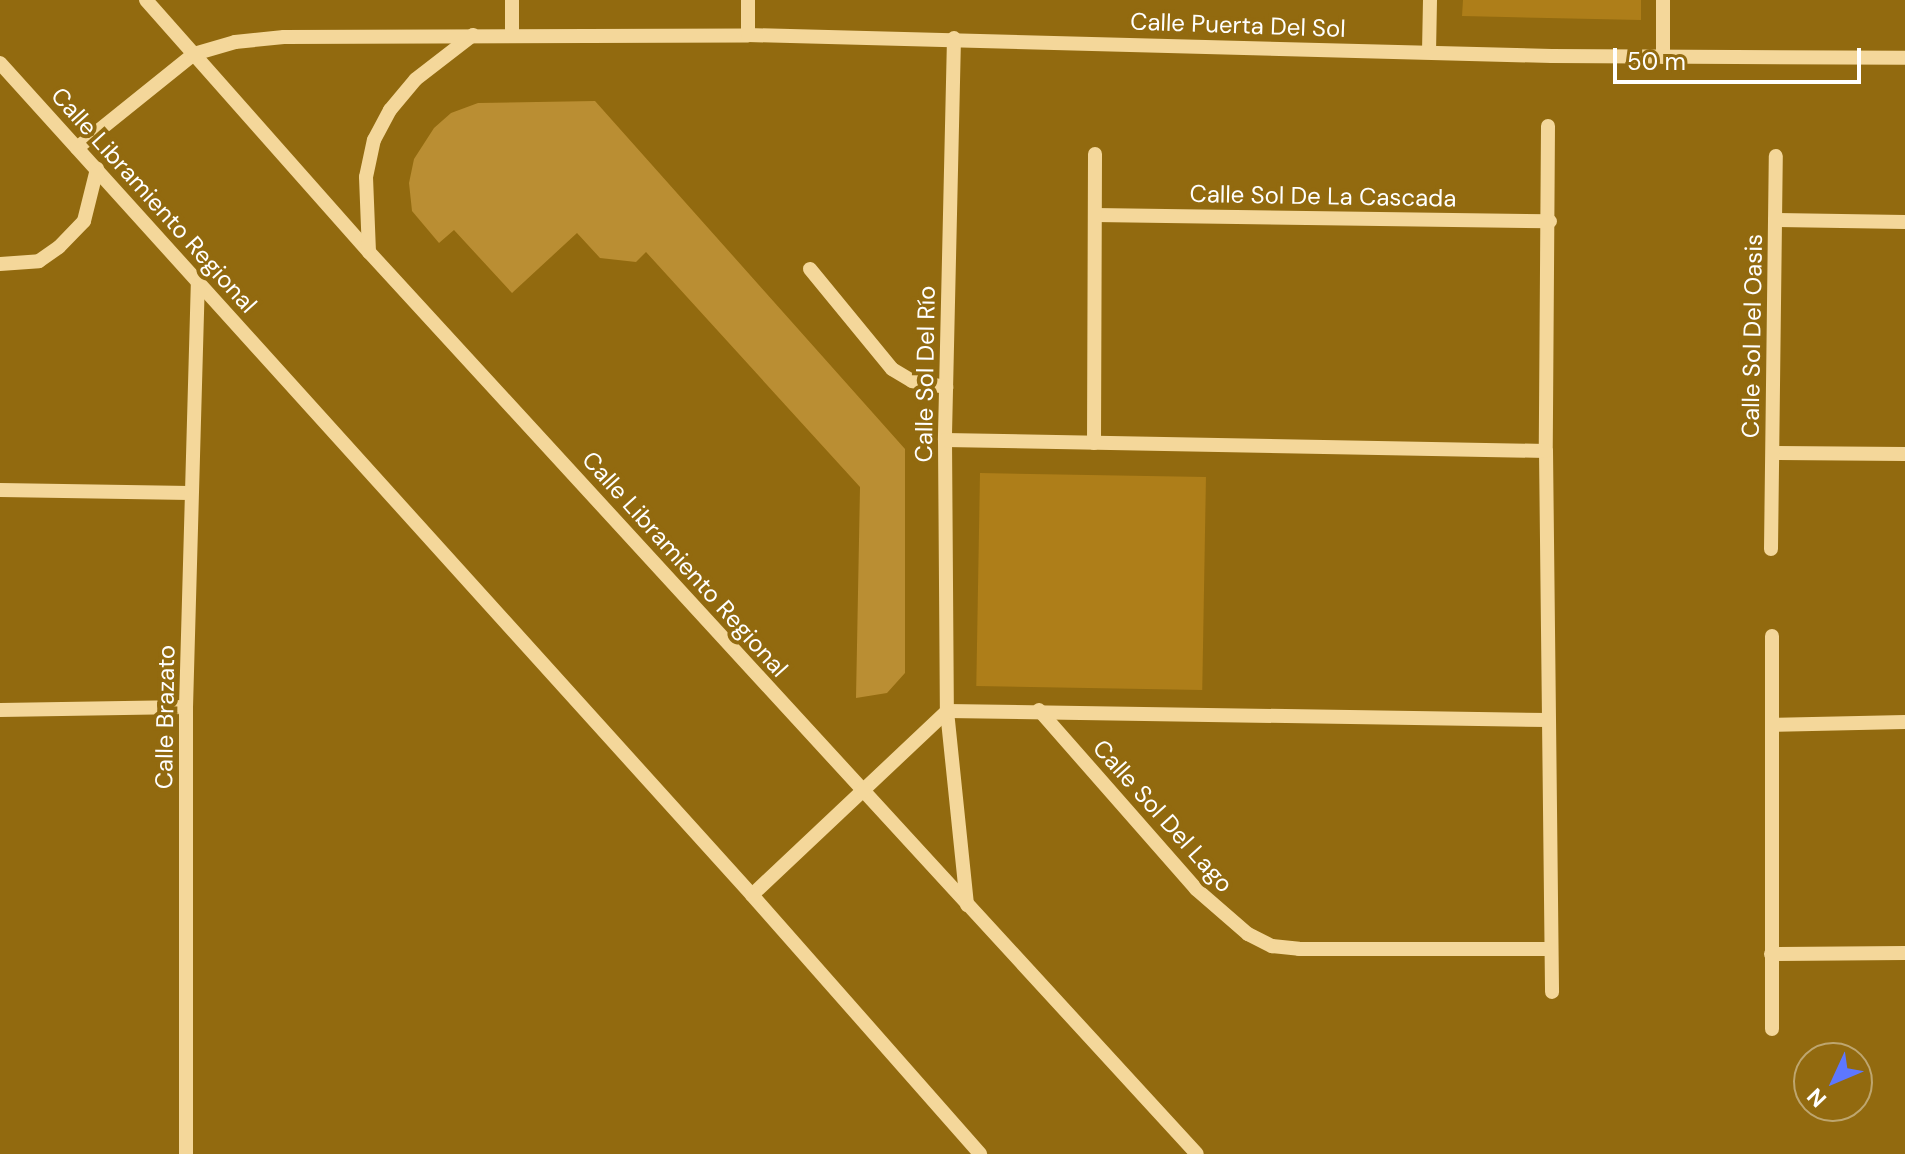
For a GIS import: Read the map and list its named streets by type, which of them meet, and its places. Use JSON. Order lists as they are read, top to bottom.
{
  "streets": {
    "street": [
      "Calle Puerta Del Sol",
      "Calle Sol De La Cascada",
      "Calle Libramiento Regional",
      "Calle Sol Del Oasis",
      "Calle Sol Del Río",
      "Calle Brazato",
      "Calle Sol Del Lago"
    ]
  },
  "crossings": [
    ["Calle Puerta Del Sol", "Calle Libramiento Regional"],
    ["Calle Puerta Del Sol", "Calle Sol Del Río"],
    ["Calle Libramiento Regional", "Calle Sol Del Río"],
    ["Calle Libramiento Regional", "Calle Brazato"],
    ["Calle Sol Del Río", "Calle Sol Del Lago"]
  ],
  "scale_bar": "50 m",
  "north": "bottom left"
}
